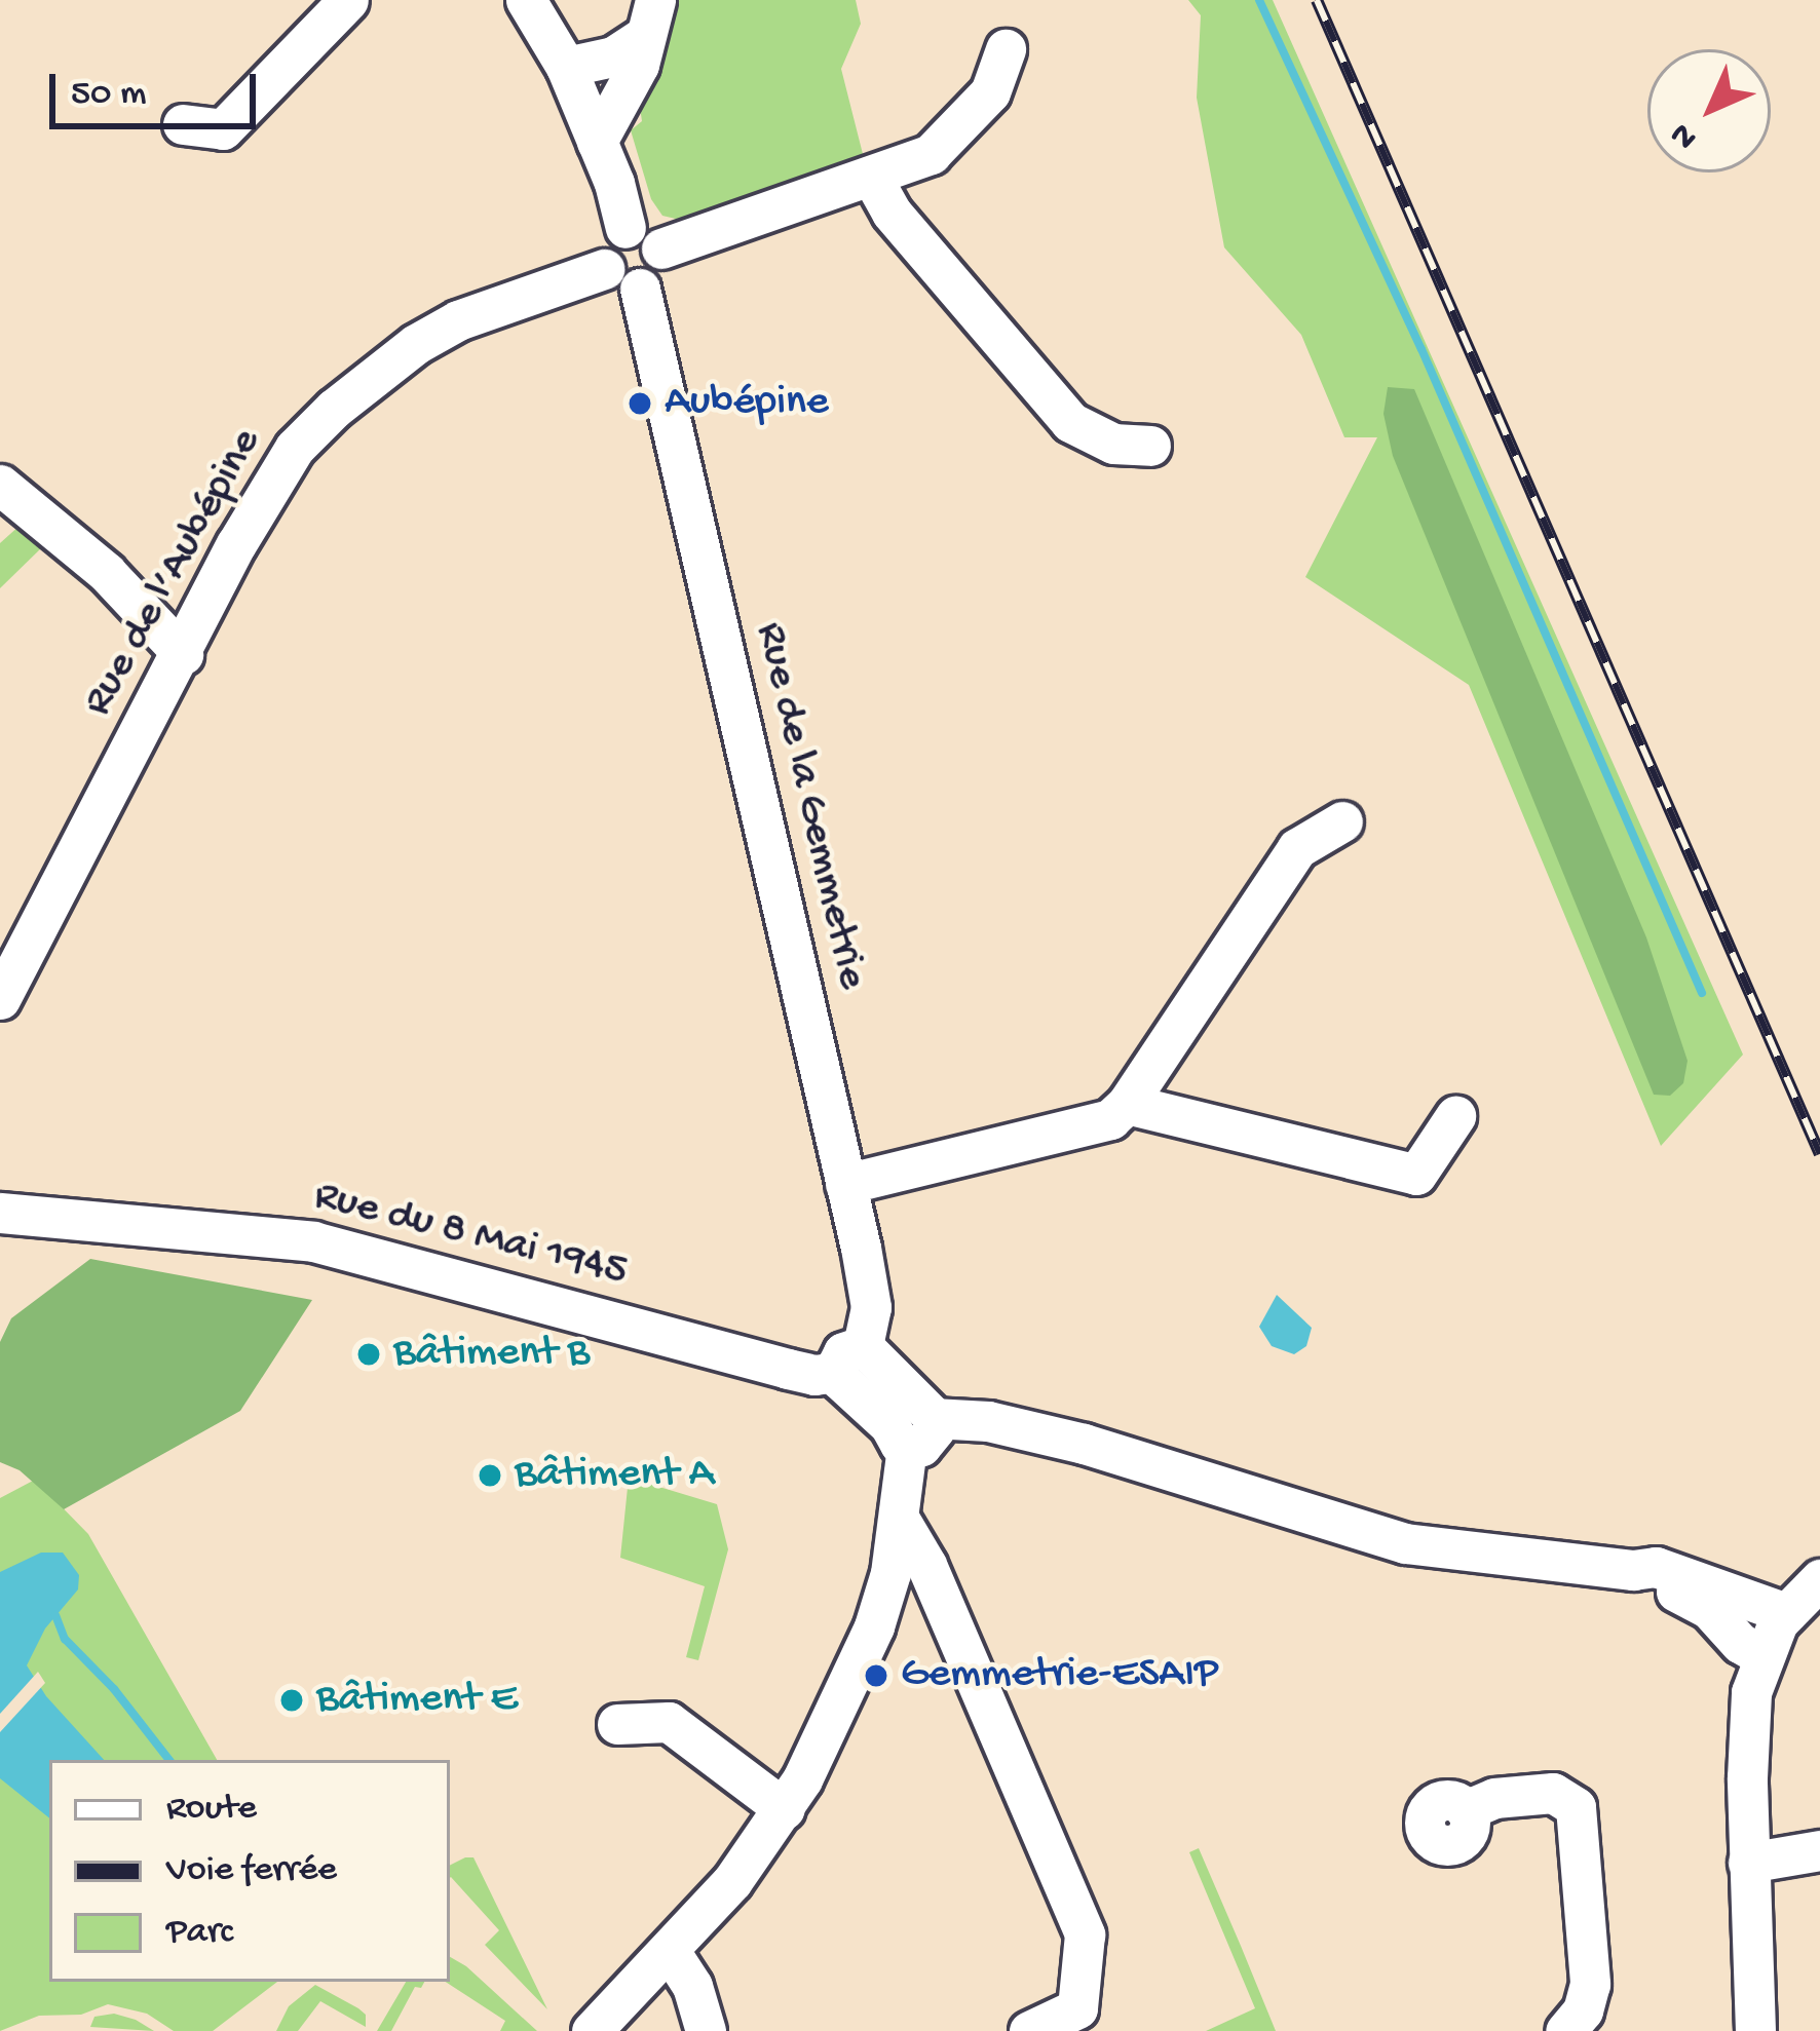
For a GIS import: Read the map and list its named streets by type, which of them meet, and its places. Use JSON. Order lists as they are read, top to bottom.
{
  "streets": {
    "street": ["Rue de l’Aubépine", "Rue de la Gemmetrie", "Rue du 8 Mai 1945"]
  },
  "crossings": [
    ["Rue de l’Aubépine", "Rue de la Gemmetrie"],
    ["Rue de la Gemmetrie", "Rue du 8 Mai 1945"]
  ],
  "places": [
    "Aubépine",
    "Bâtiment B",
    "Bâtiment A",
    "Gemmetrie-ESAIP",
    "Bâtiment E"
  ],
  "legend": ["Route", "Voie ferrée", "Parc"],
  "scale_bar": "50 m",
  "north": "bottom left"
}
